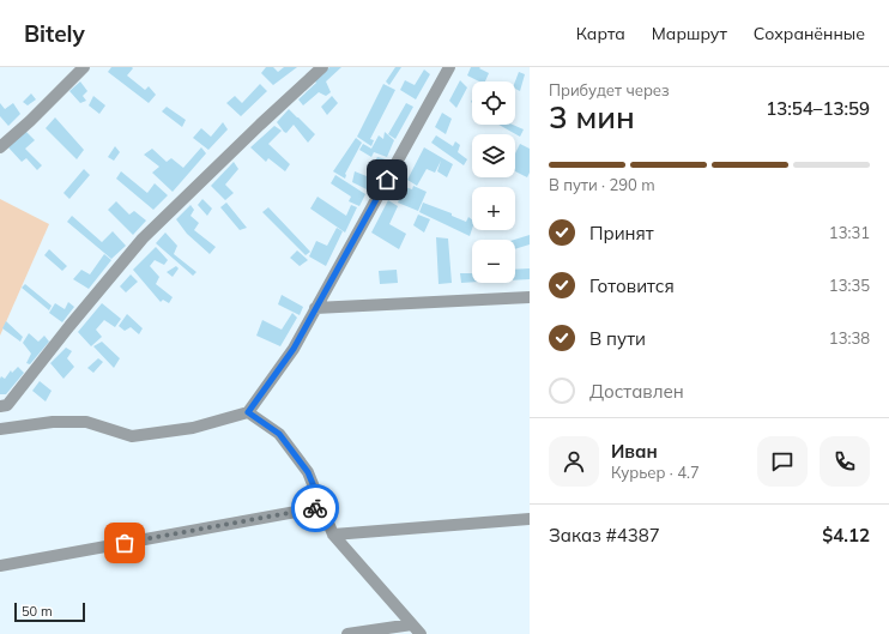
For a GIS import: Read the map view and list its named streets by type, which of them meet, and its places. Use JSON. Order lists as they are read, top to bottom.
{
  "scale_bar": "50 m",
  "page": {
    "header": "Bitely",
    "nav": ["Карта", "Маршрут", "Сохранённые"],
    "heading": ["3 мин", "Прибудет через", "13:54–13:59"],
    "panel": [
      "Иван",
      "Курьер · 4.7",
      "Заказ #4387",
      "$4.12"
    ],
    "map_buttons": ["+", "−"],
    "bar": "В пути · 290 m",
    "list": [
      ["Принят", "13:31"],
      ["Готовится", "13:35"],
      ["В пути", "13:38"],
      "Доставлен"
    ],
    "scale": "50 m"
  }
}
